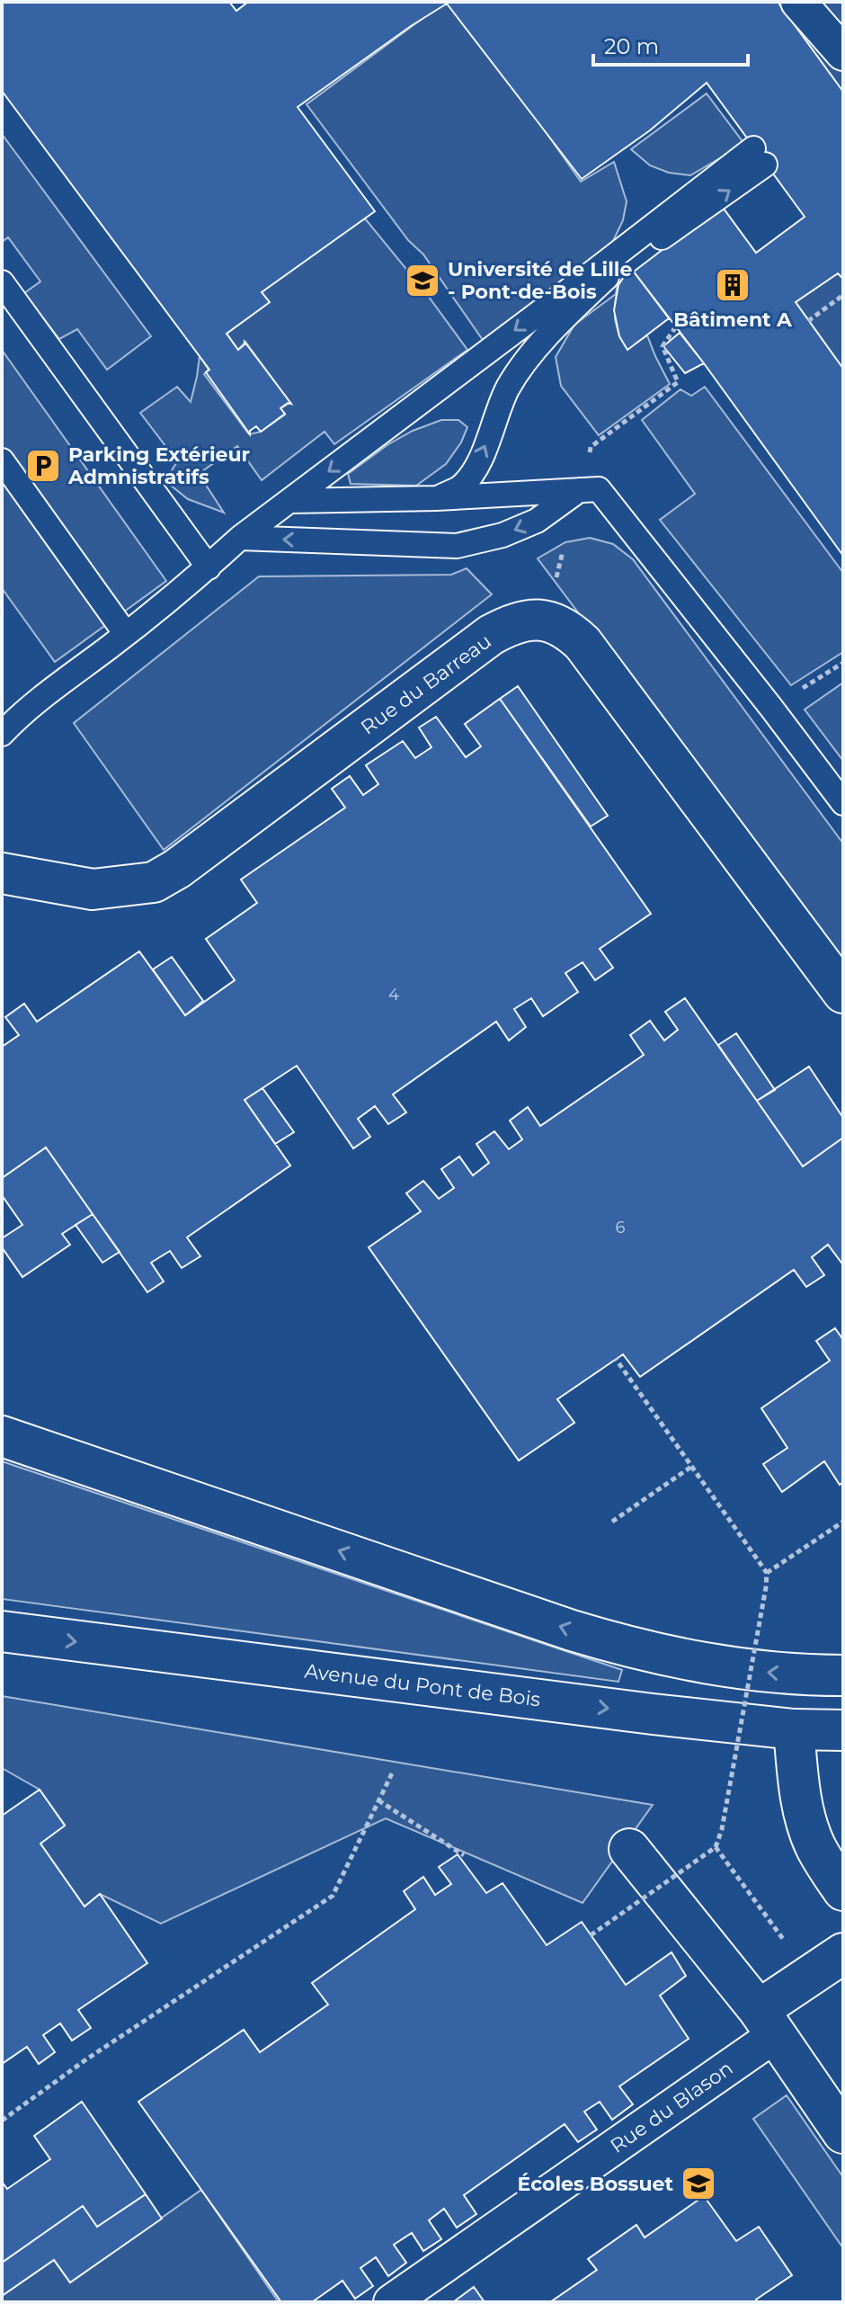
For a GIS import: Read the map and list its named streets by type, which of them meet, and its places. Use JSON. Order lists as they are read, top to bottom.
{
  "streets": {
    "street": ["Rue du Barreau", "Avenue du Pont de Bois", "Rue du Blason"]
  },
  "places": {
    "school or university": ["Université de Lille - Pont-de-Bois", "Écoles Bossuet"],
    "building": ["Bâtiment A"],
    "parking": ["Parking Extérieur Admnistratifs"]
  },
  "house_numbers": ["4", "6"],
  "scale_bar": "20 m"
}
